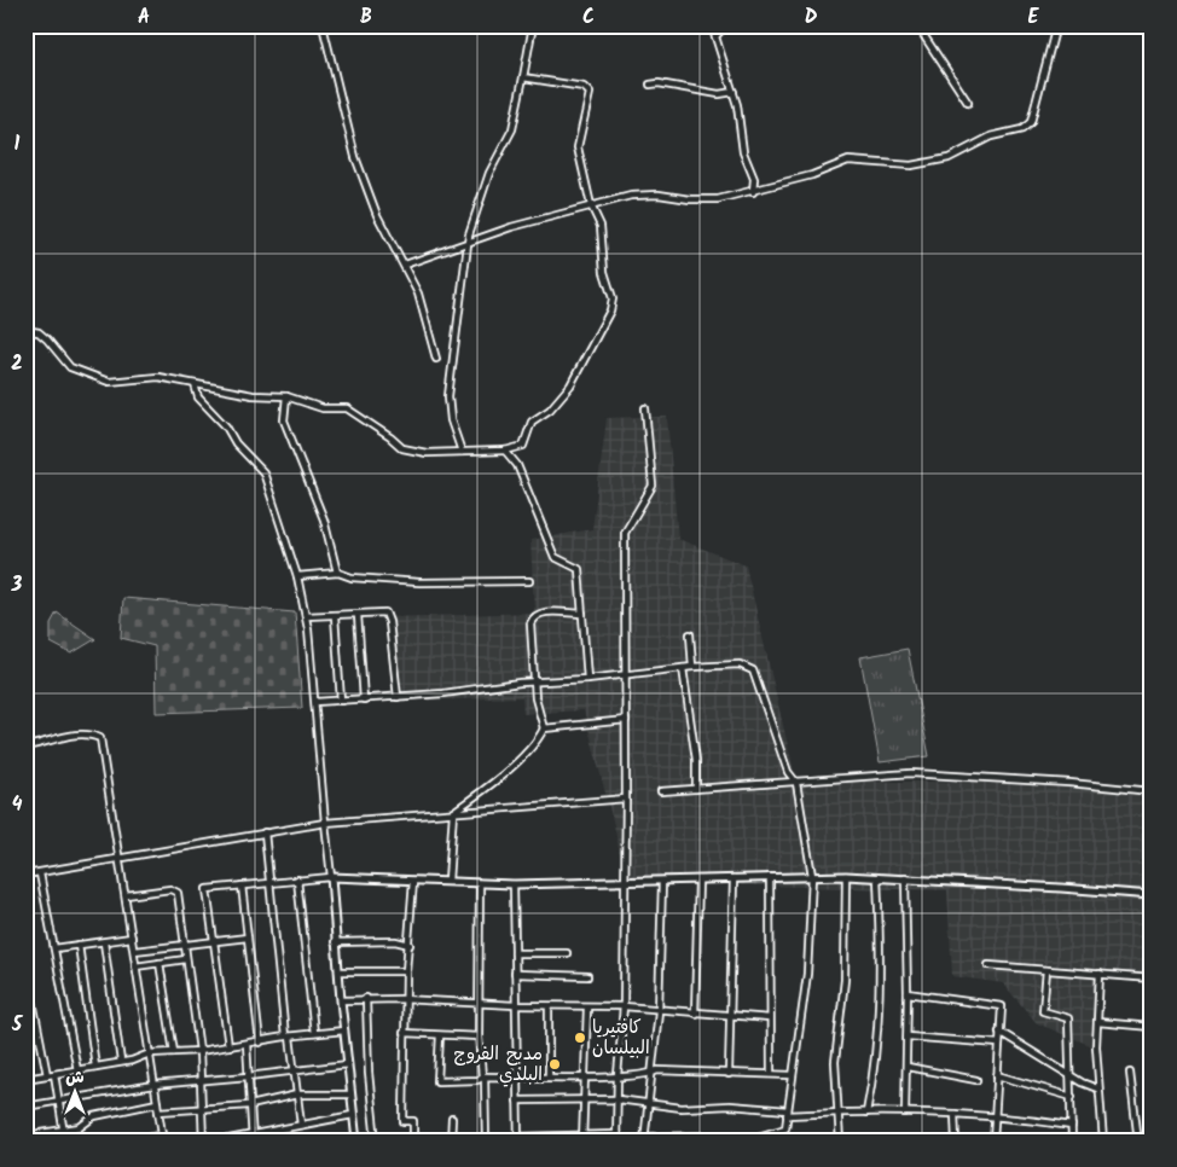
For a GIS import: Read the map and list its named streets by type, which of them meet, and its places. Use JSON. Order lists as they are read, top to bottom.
{
  "places": ["كافتيريا البيلسان", "مدبح الفروج البلدي"],
  "north": "top",
  "grid": {
    "columns": [
      "A",
      "B",
      "C",
      "D",
      "E"
    ],
    "rows": [
      "1",
      "2",
      "3",
      "4",
      "5"
    ]
  }
}
